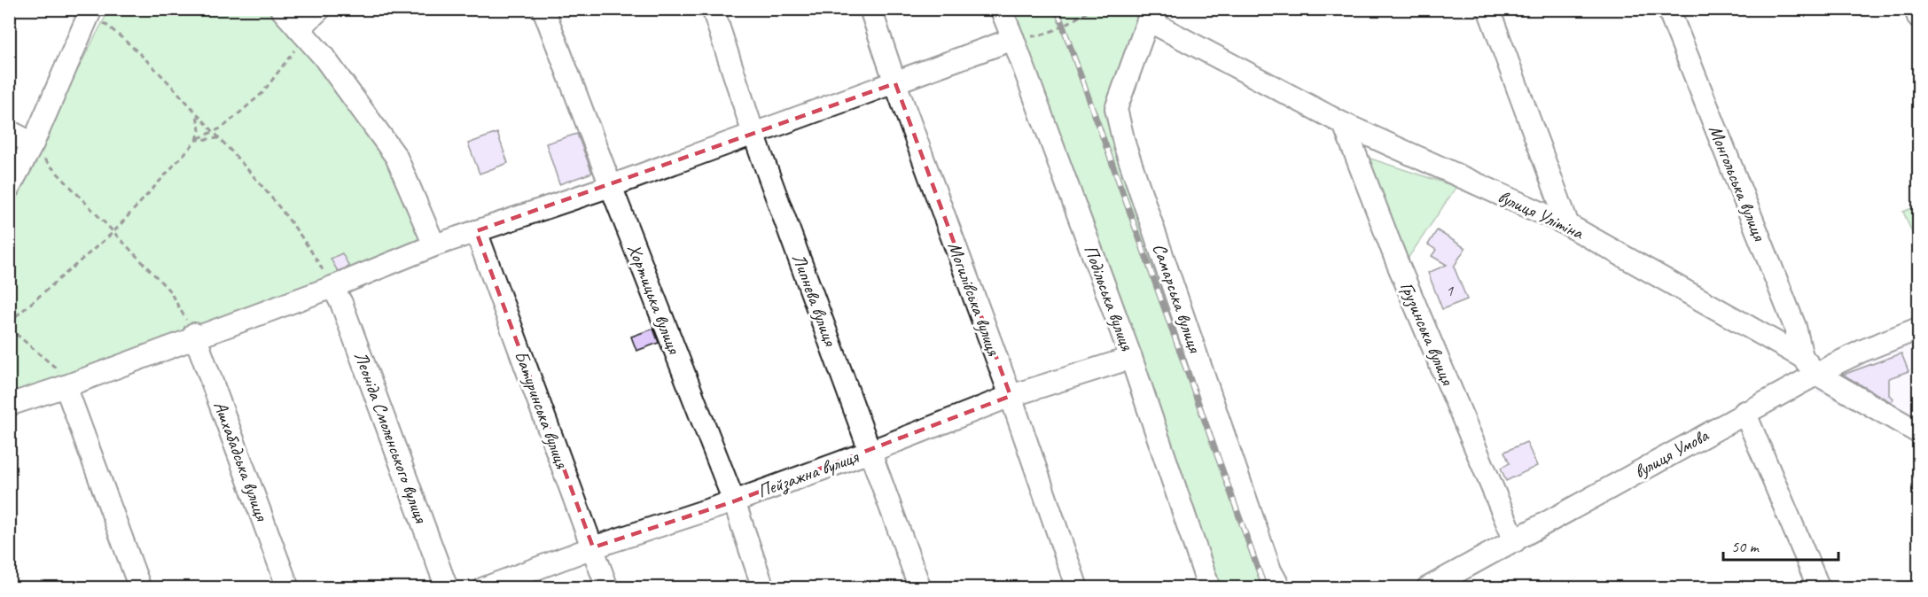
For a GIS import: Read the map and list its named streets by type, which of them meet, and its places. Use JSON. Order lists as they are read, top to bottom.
{
  "streets": {
    "street": [
      "Монгольська вулиця",
      "вулиця Улітіна",
      "Подільська вулиця",
      "Самарська вулиця",
      "Хортицька вулиця",
      "Могилівська вулиця",
      "Липнева вулиця",
      "Грузинська вулиця",
      "Батуринська вулиця",
      "Леоніда Смоленського вулиця",
      "вулиця Умова",
      "Ашхабадська вулиця",
      "Пейзажна вулиця"
    ]
  },
  "crossings": [
    ["Монгольська вулиця", "вулиця Улітіна"],
    ["вулиця Улітіна", "Самарська вулиця"],
    ["вулиця Улітіна", "Грузинська вулиця"],
    ["вулиця Улітіна", "вулиця Умова"],
    ["Подільська вулиця", "Пейзажна вулиця"],
    ["Хортицька вулиця", "Пейзажна вулиця"],
    ["Могилівська вулиця", "Пейзажна вулиця"],
    ["Липнева вулиця", "Пейзажна вулиця"],
    ["Грузинська вулиця", "вулиця Умова"],
    ["Батуринська вулиця", "Пейзажна вулиця"]
  ],
  "house_numbers": ["1"],
  "scale_bar": "50 m"
}
